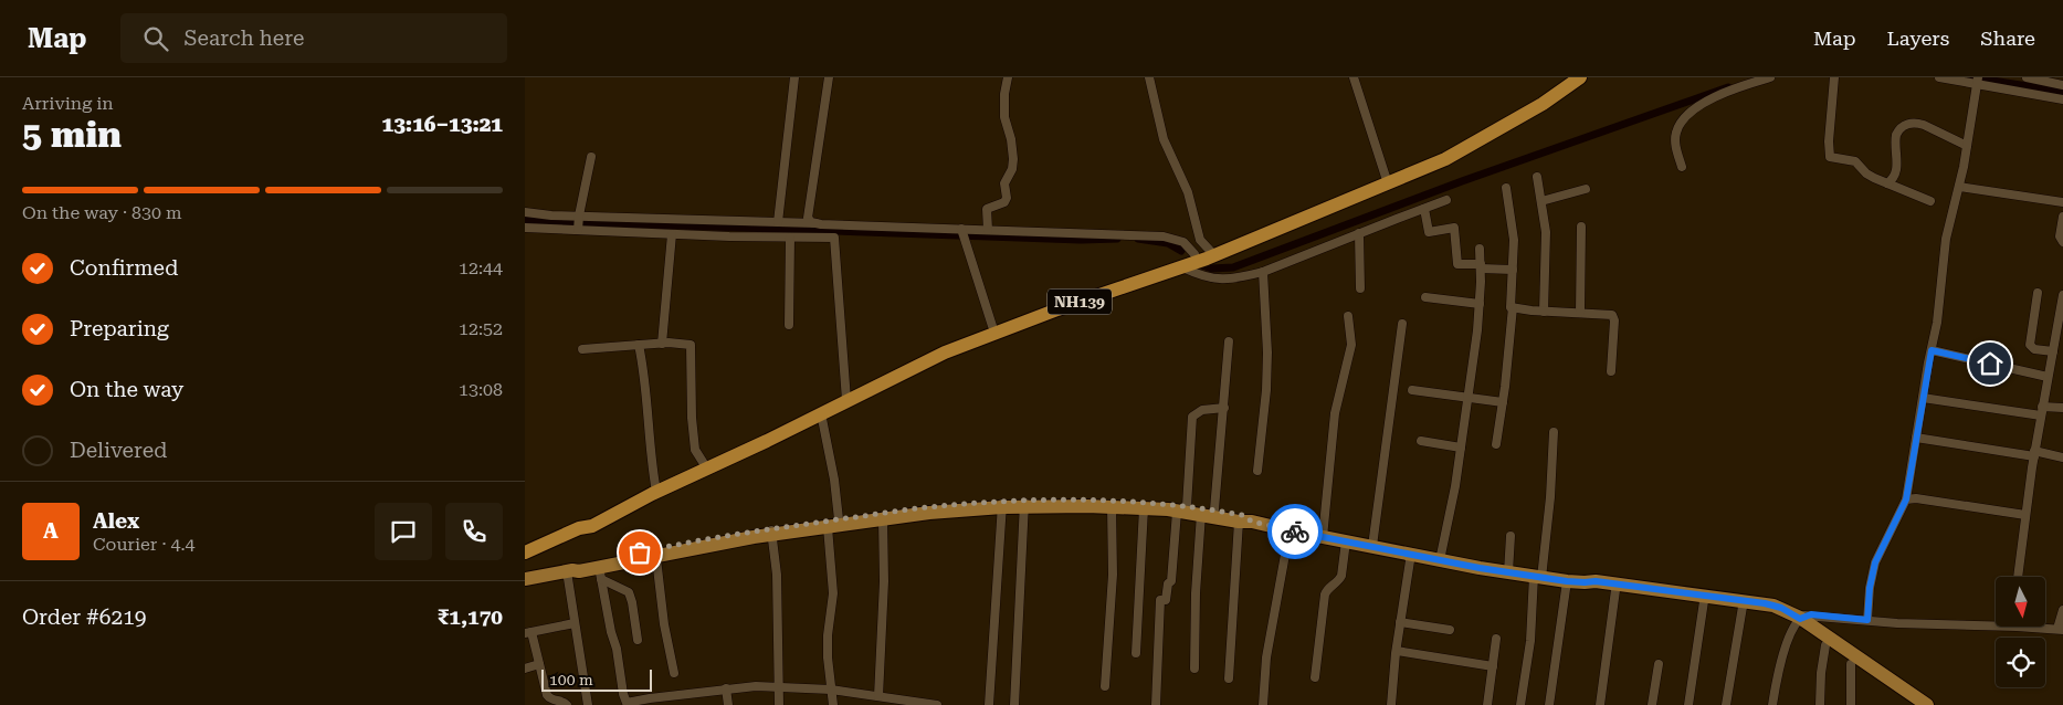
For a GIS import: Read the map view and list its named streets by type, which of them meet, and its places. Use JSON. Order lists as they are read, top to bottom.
{
  "streets": {
    "highway": ["NH139"]
  },
  "scale_bar": "100 m",
  "north": "bottom",
  "page": {
    "header": "Map",
    "search": "Search here",
    "nav": ["Map", "Layers", "Share"],
    "heading": ["5 min", "Arriving in", "13:16–13:21"],
    "panel": [
      "Alex",
      "Courier · 4.4",
      "Order #6219",
      "₹1,170"
    ],
    "bar": "On the way · 830 m",
    "list": [
      ["Confirmed", "12:44"],
      ["Preparing", "12:52"],
      ["On the way", "13:08"],
      "Delivered"
    ],
    "round": "A",
    "scale": "100 m"
  }
}
